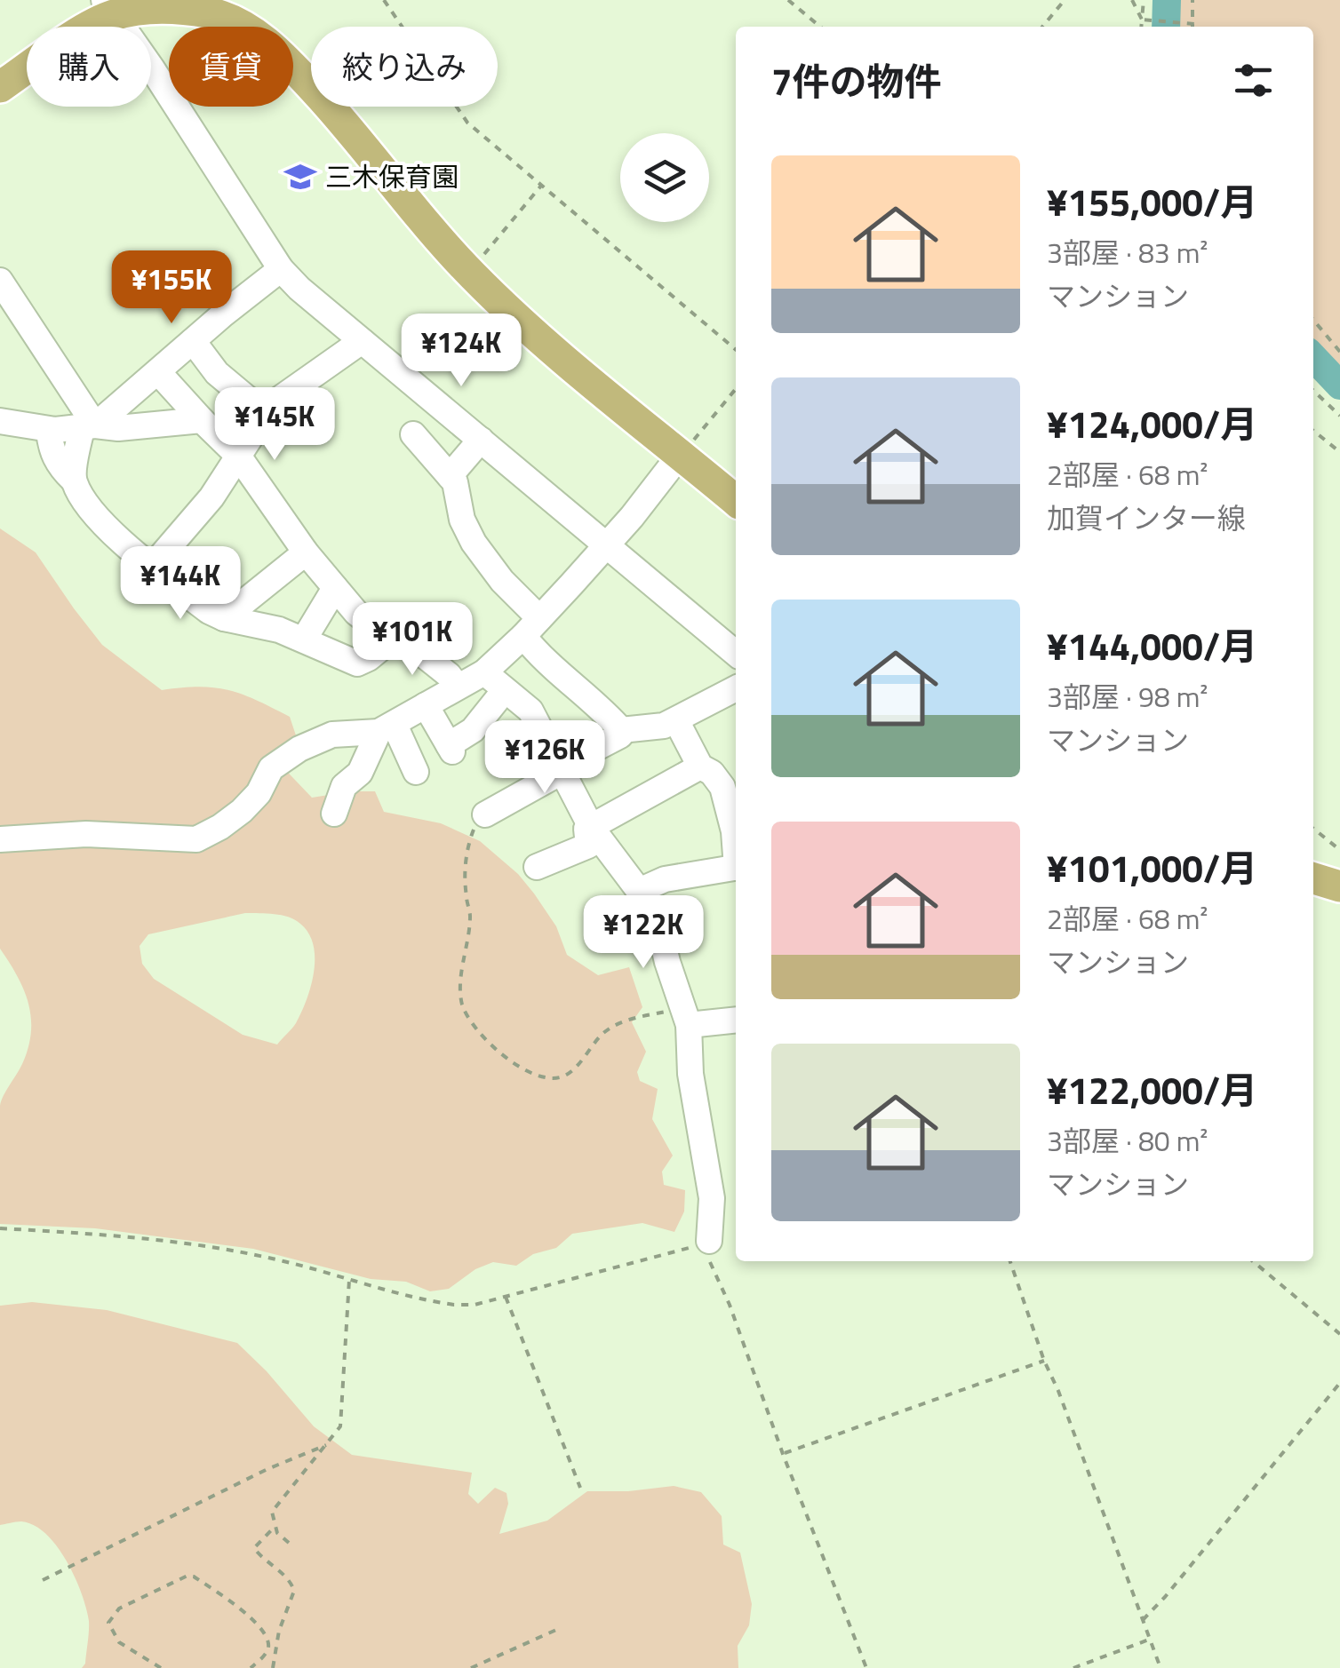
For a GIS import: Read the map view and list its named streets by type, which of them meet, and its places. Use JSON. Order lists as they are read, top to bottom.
{
  "places": {
    "school or university": ["三木保育園"]
  },
  "page": {
    "chip": ["購入", "賃貸", "絞り込み"],
    "heading": "7件の物件",
    "list": [
      {
        "name": "¥155,000/月",
        "note": "3部屋 · 83 m² · マンション"
      },
      {
        "name": "¥124,000/月",
        "note": "2部屋 · 68 m² · 加賀インター線"
      },
      {
        "name": "¥144,000/月",
        "note": "3部屋 · 98 m² · マンション"
      },
      {
        "name": "¥101,000/月",
        "note": "2部屋 · 68 m² · マンション"
      },
      {
        "name": "¥122,000/月",
        "note": "3部屋 · 80 m² · マンション"
      }
    ],
    "price": [
      "¥155K",
      "¥124K",
      "¥145K",
      "¥144K",
      "¥101K",
      "¥126K",
      "¥122K"
    ]
  }
}
